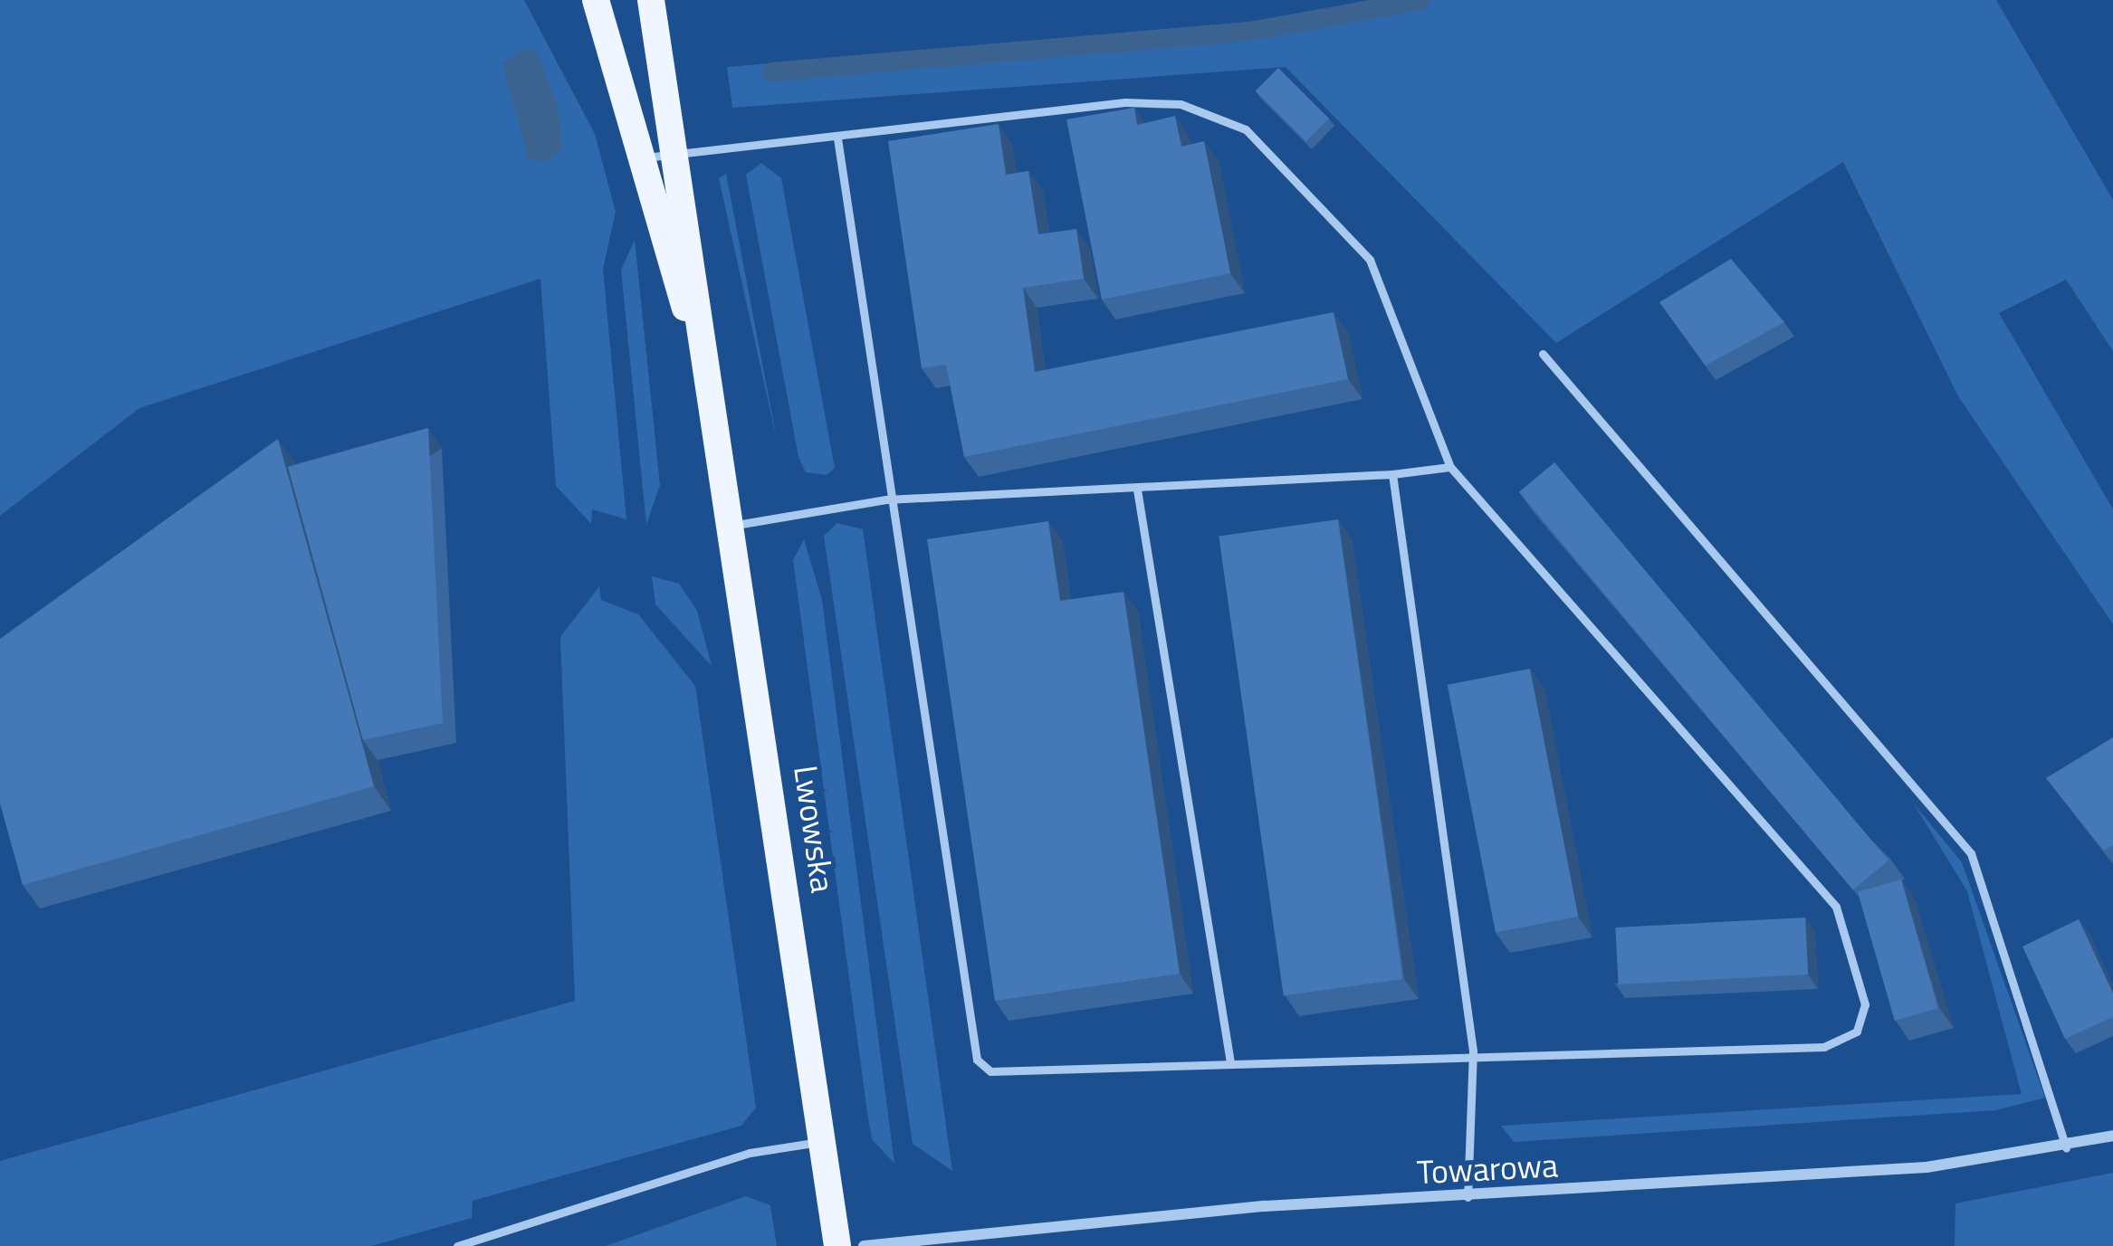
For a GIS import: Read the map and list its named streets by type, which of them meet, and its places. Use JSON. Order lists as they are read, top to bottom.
{
  "streets": {
    "main road": ["Lwowska"],
    "street": ["Towarowa"]
  }
}
